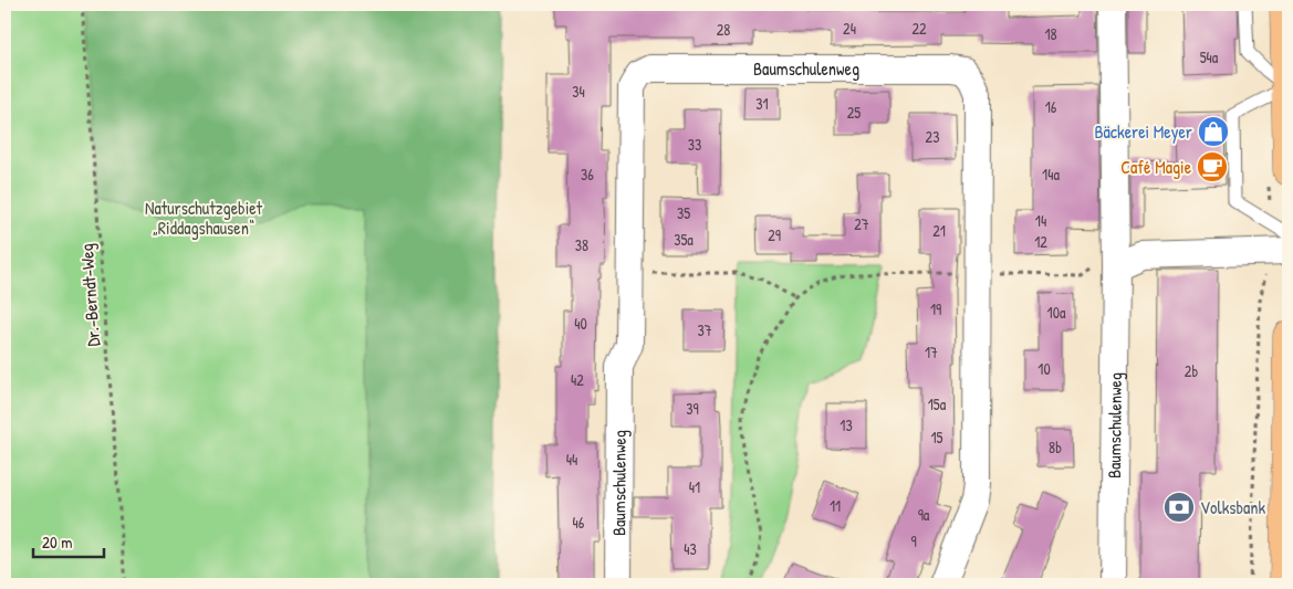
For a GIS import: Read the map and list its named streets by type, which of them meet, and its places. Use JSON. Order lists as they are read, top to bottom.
{
  "streets": {
    "street": ["Baumschulenweg"],
    "path": ["Dr.-Berndt-Weg"]
  },
  "parks": ["Naturschutzgebiet „Riddagshausen“"],
  "places": {
    "shop": ["Bäckerei Meyer"],
    "cafe": ["Café Magie"],
    "bank": ["Volksbank"]
  },
  "house_numbers": [
    "24",
    "22",
    "28",
    "18",
    "54a",
    "34",
    "31",
    "16",
    "25",
    "23",
    "33",
    "36",
    "14a",
    "35",
    "14",
    "27",
    "21",
    "29",
    "35a",
    "12",
    "38",
    "19",
    "10a",
    "40",
    "37",
    "17",
    "10",
    "2b",
    "42",
    "15a",
    "39",
    "13",
    "15",
    "8b",
    "44",
    "41",
    "11",
    "9a",
    "46",
    "9",
    "43"
  ],
  "scale_bar": "20 m"
}
